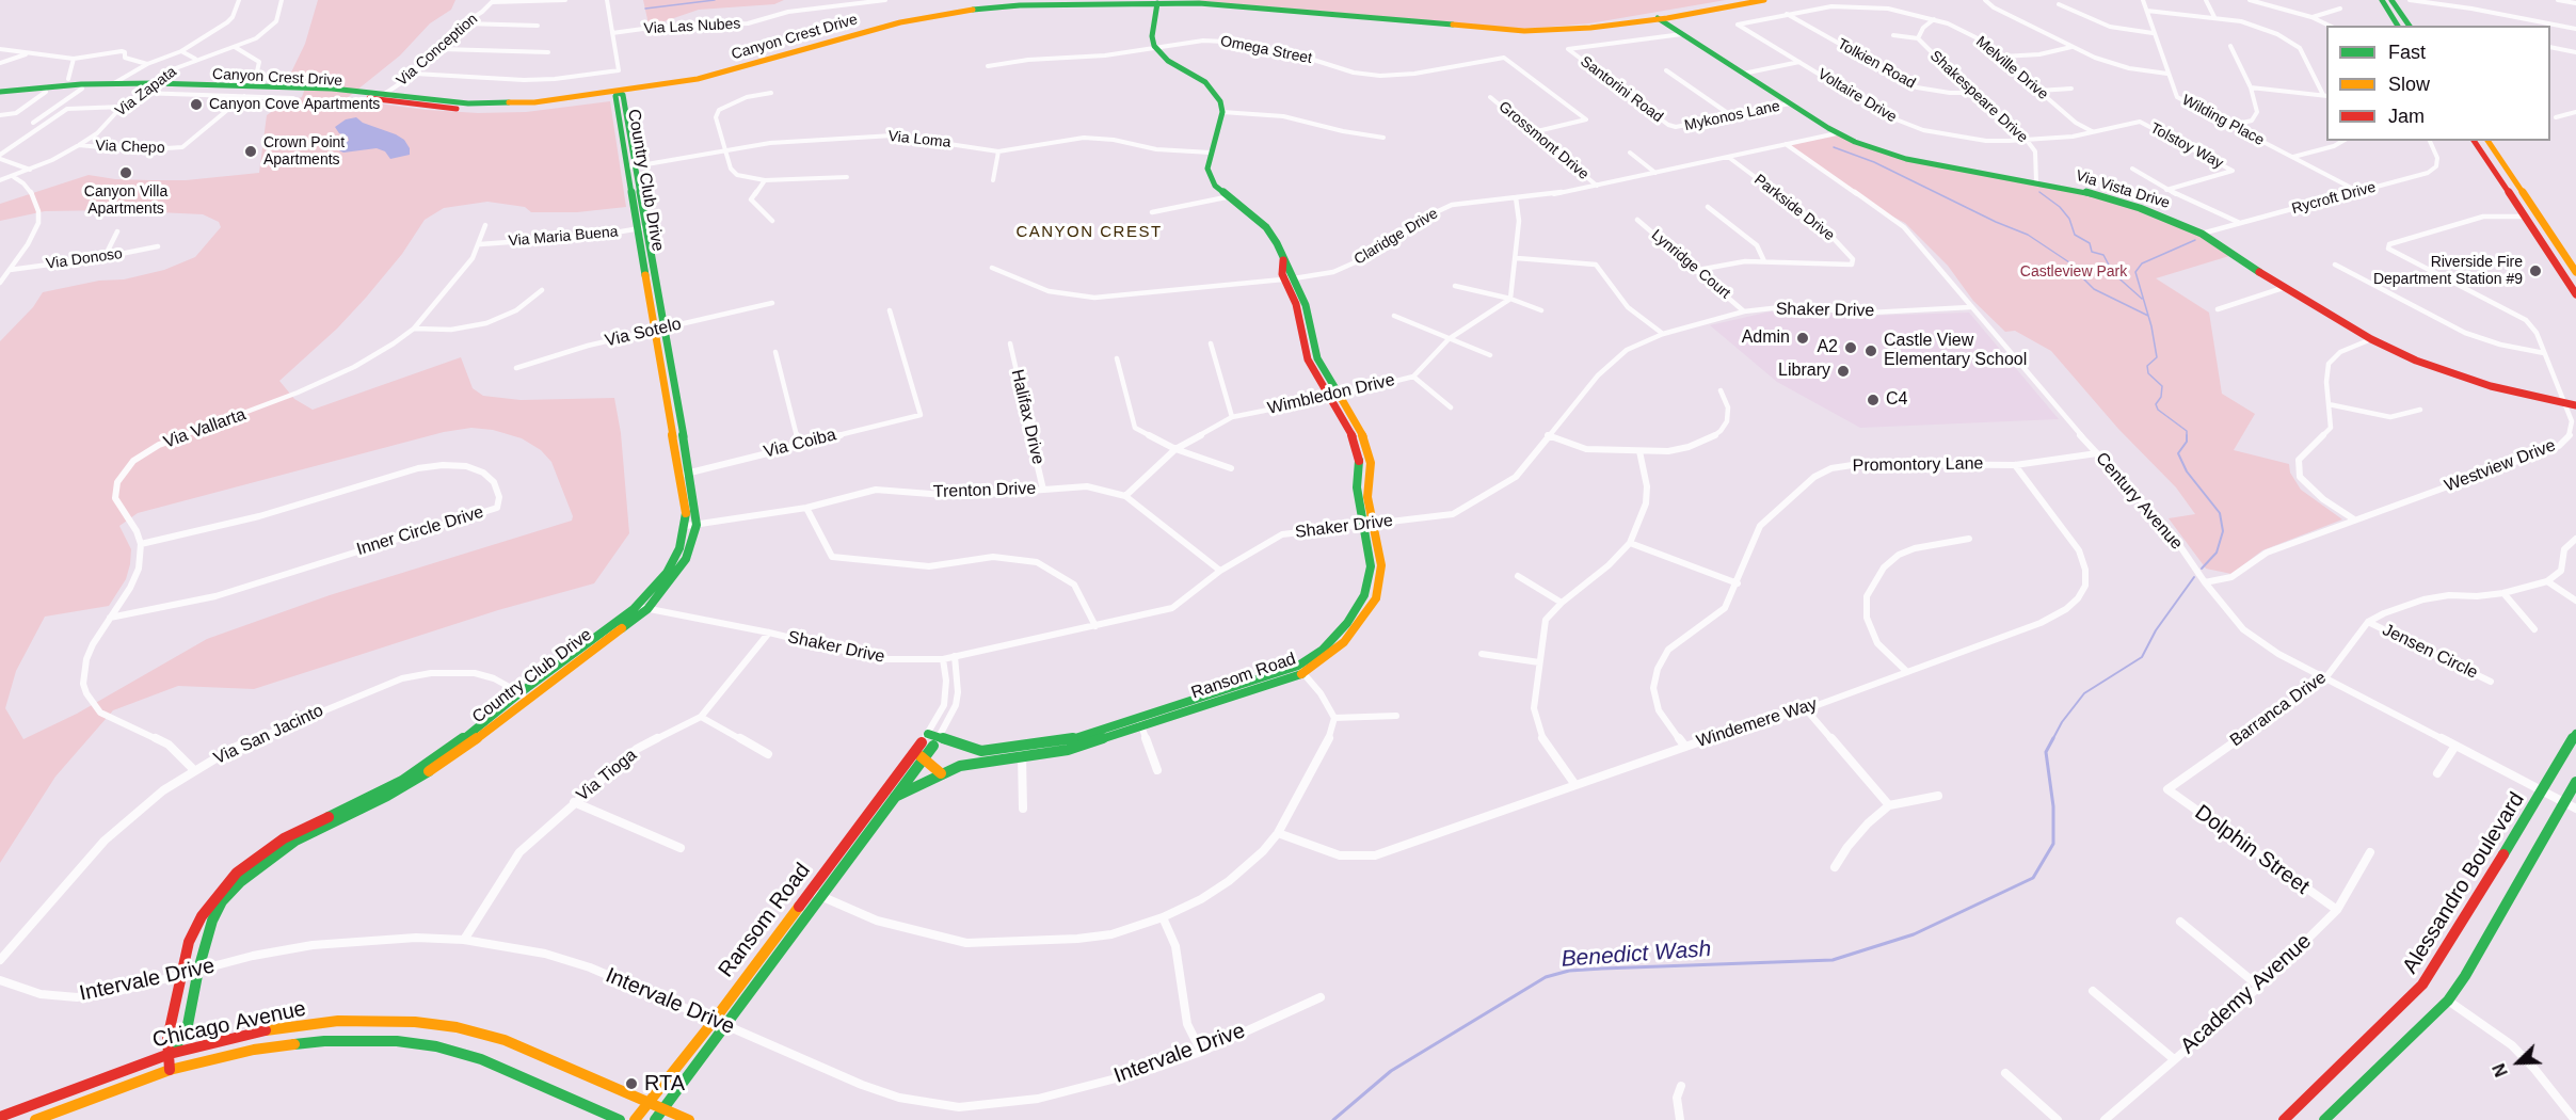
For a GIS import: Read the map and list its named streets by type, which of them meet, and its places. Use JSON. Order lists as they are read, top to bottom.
{
  "streets": {
    "street": [
      "Via Las Nubes",
      "Canyon Crest Drive",
      "Via Conception",
      "Omega Street",
      "Tolkien Road",
      "Melville Drive",
      "Santorini Road",
      "Via Zapata",
      "Voltaire Drive",
      "Shakespeare Drive",
      "Mykonos Lane",
      "Wilding Place",
      "Via Loma",
      "Grossmont Drive",
      "Tolstoy Way",
      "Via Chepo",
      "Country Club Drive",
      "Via Vista Drive",
      "Rycroft Drive",
      "Parkside Drive",
      "Via Maria Buena",
      "Claridge Drive",
      "Via Donoso",
      "Lynridge Court",
      "Shaker Drive",
      "Via Sotelo",
      "Wimbledon Drive",
      "Halifax Drive",
      "Via Vallarta",
      "Via Coiba",
      "Promontory Lane",
      "Westview Drive",
      "Trenton Drive",
      "Century Avenue",
      "Inner Circle Drive",
      "Jensen Circle",
      "Ransom Road",
      "Barranca Drive",
      "Windemere Way",
      "Via San Jacinto",
      "Via Tioga",
      "Dolphin Street",
      "Alessandro Boulevard",
      "Intervale Drive",
      "Academy Avenue",
      "Chicago Avenue"
    ]
  },
  "crossings": [
    ["Canyon Crest Drive", "Via Conception"],
    ["Canyon Crest Drive", "Via Zapata"],
    ["Canyon Crest Drive", "Country Club Drive"],
    ["Canyon Crest Drive", "Via Vista Drive"],
    ["Omega Street", "Grossmont Drive"],
    ["Tolkien Road", "Melville Drive"],
    ["Tolkien Road", "Shakespeare Drive"],
    ["Melville Drive", "Voltaire Drive"],
    ["Melville Drive", "Shakespeare Drive"],
    ["Santorini Road", "Mykonos Lane"],
    ["Santorini Road", "Via Vista Drive"],
    ["Via Zapata", "Via Chepo"],
    ["Voltaire Drive", "Shakespeare Drive"],
    ["Voltaire Drive", "Tolstoy Way"],
    ["Shakespeare Drive", "Via Vista Drive"],
    ["Mykonos Lane", "Via Vista Drive"],
    ["Wilding Place", "Rycroft Drive"],
    ["Via Loma", "Country Club Drive"],
    ["Via Loma", "Ransom Road"],
    ["Grossmont Drive", "Claridge Drive"],
    ["Country Club Drive", "Via Maria Buena"],
    ["Country Club Drive", "Shaker Drive"],
    ["Country Club Drive", "Via Sotelo"],
    ["Country Club Drive", "Via Coiba"],
    ["Country Club Drive", "Trenton Drive"],
    ["Country Club Drive", "Via San Jacinto"],
    ["Country Club Drive", "Intervale Drive"],
    ["Country Club Drive", "Chicago Avenue"],
    ["Via Vista Drive", "Rycroft Drive"],
    ["Via Vista Drive", "Claridge Drive"],
    ["Via Vista Drive", "Westview Drive"],
    ["Parkside Drive", "Claridge Drive"],
    ["Via Maria Buena", "Via Vallarta"],
    ["Claridge Drive", "Century Avenue"],
    ["Claridge Drive", "Ransom Road"],
    ["Lynridge Court", "Shaker Drive"],
    ["Shaker Drive", "Trenton Drive"],
    ["Shaker Drive", "Century Avenue"],
    ["Shaker Drive", "Ransom Road"],
    ["Shaker Drive", "Via Tioga"],
    ["Wimbledon Drive", "Trenton Drive"],
    ["Wimbledon Drive", "Ransom Road"],
    ["Halifax Drive", "Trenton Drive"],
    ["Via Vallarta", "Inner Circle Drive"],
    ["Promontory Lane", "Century Avenue"],
    ["Promontory Lane", "Windemere Way"],
    ["Westview Drive", "Century Avenue"],
    ["Century Avenue", "Barranca Drive"],
    ["Century Avenue", "Alessandro Boulevard"],
    ["Jensen Circle", "Barranca Drive"],
    ["Ransom Road", "Intervale Drive"],
    ["Ransom Road", "Chicago Avenue"],
    ["Barranca Drive", "Dolphin Street"],
    ["Via Tioga", "Intervale Drive"],
    ["Dolphin Street", "Academy Avenue"]
  ],
  "districts": ["CANYON CREST"],
  "water": ["Benedict Wash"],
  "parks": ["Castleview Park"],
  "places": [
    "Canyon Cove Apartments",
    "Crown Point Apartments",
    "Canyon Villa Apartments",
    "Riverside Fire Department Station #9",
    "Admin",
    "A2",
    "Castle View Elementary School",
    "Library",
    "C4",
    "RTA"
  ],
  "legend": ["Fast", "Slow", "Jam"],
  "north": "bottom left"
}
